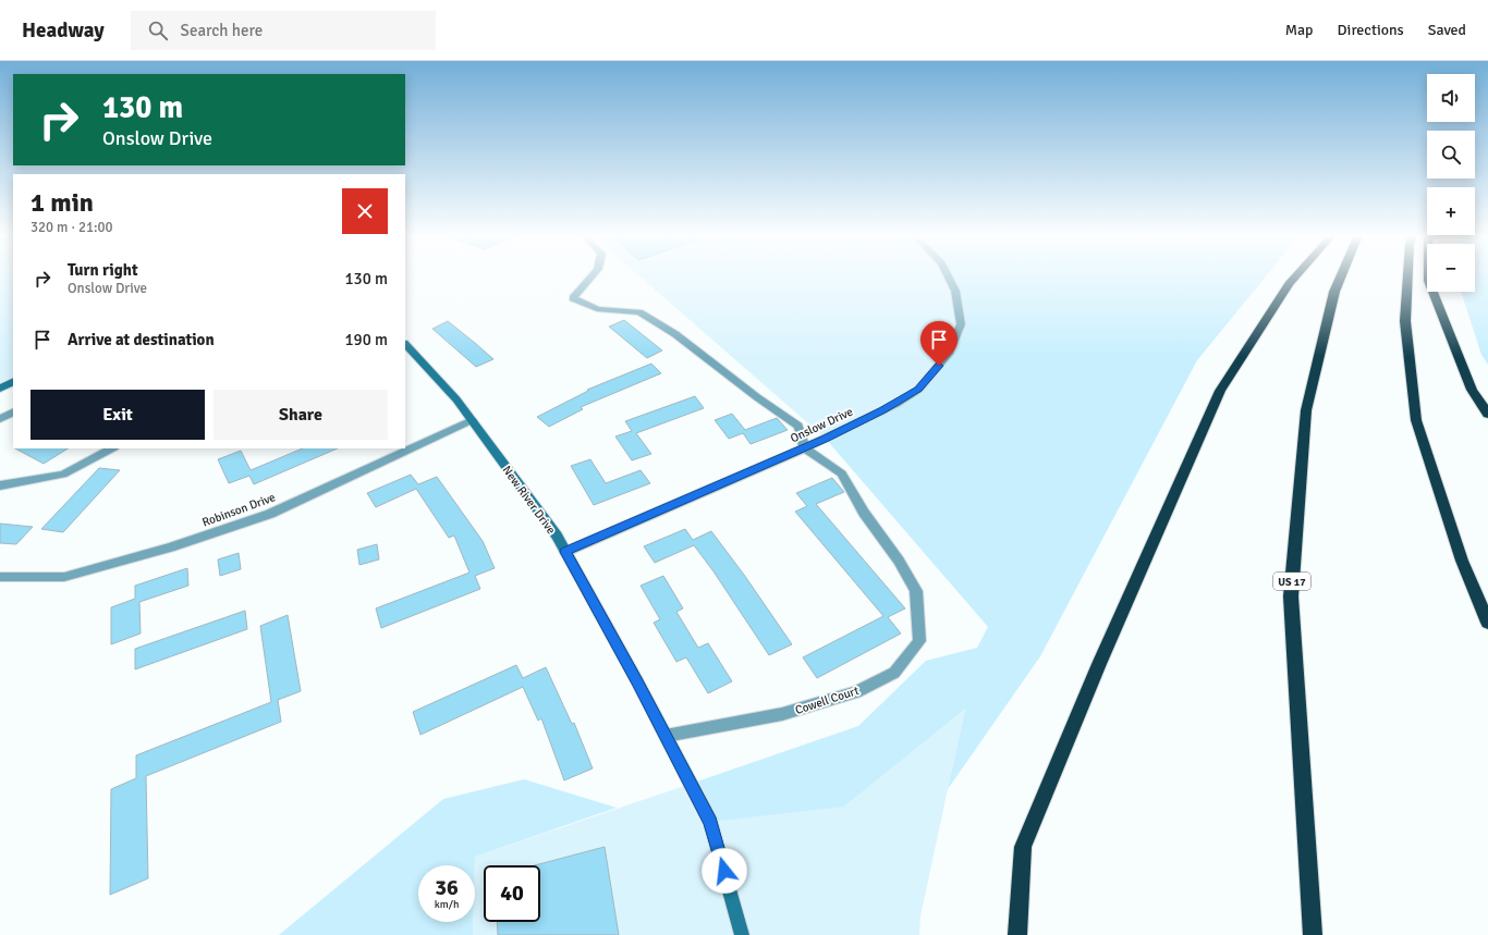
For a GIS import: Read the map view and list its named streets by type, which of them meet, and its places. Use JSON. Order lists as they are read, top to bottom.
{
  "streets": {
    "highway": ["US 17"],
    "street": [
      "Onslow Drive",
      "New River Drive",
      "Robinson Drive",
      "Cowell Court"
    ]
  },
  "crossings": [
    ["Onslow Drive", "New River Drive"],
    ["Onslow Drive", "Cowell Court"],
    ["New River Drive", "Robinson Drive"],
    ["New River Drive", "Cowell Court"]
  ],
  "page": {
    "header": "Headway",
    "search": "Search here",
    "nav": ["Map", "Directions", "Saved"],
    "map_buttons": ["+", "−"],
    "turn": ["130 m", "Onslow Drive"],
    "heading": ["1 min", "320 m · 21:00"],
    "list": [
      {
        "name": "Turn right",
        "note": "Onslow Drive",
        "value": "130 m"
      },
      {
        "name": "Arrive at destination",
        "value": "190 m"
      }
    ],
    "buttons": ["Exit", "Share"],
    "speed": "36 km/h",
    "limit": "40"
  }
}
